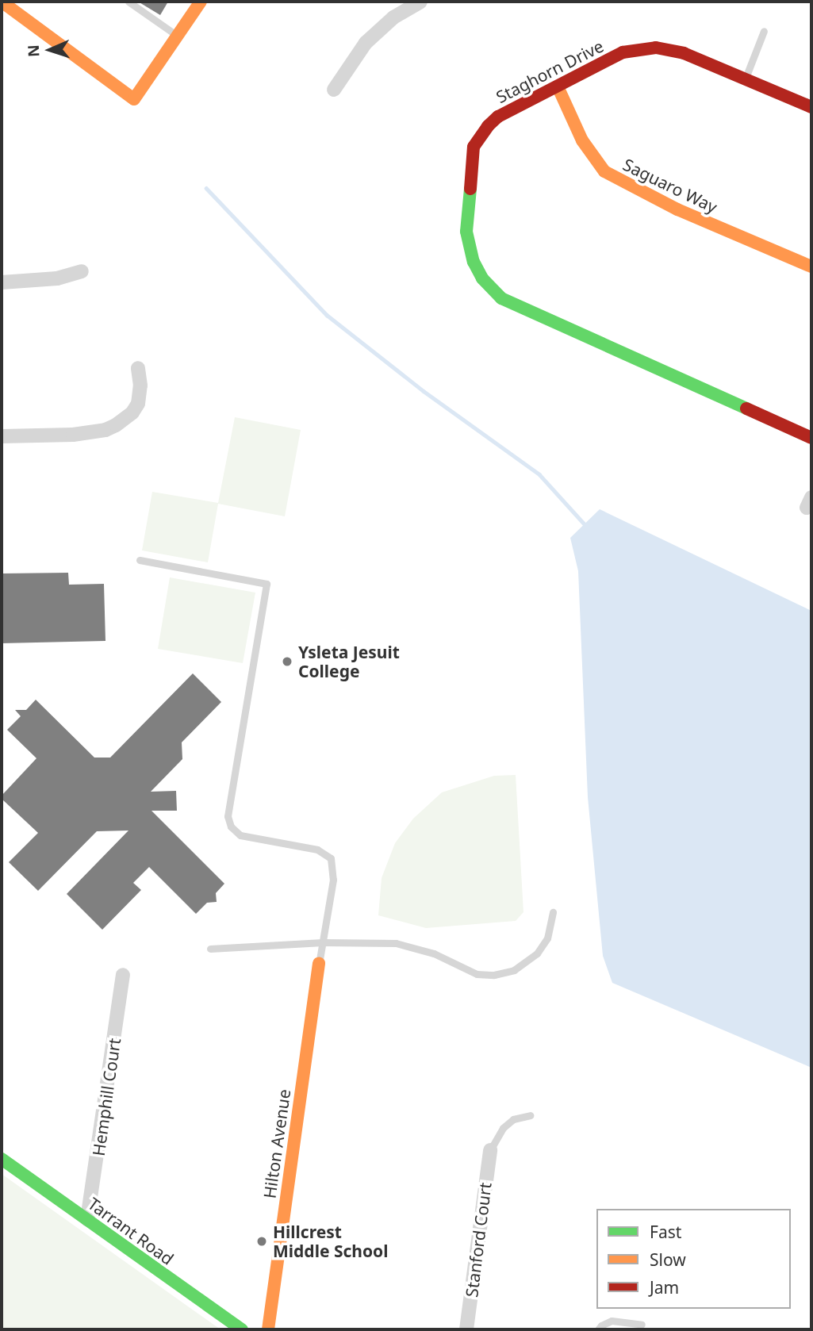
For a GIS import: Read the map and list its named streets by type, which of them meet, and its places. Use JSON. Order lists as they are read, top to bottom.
{
  "streets": {
    "street": [
      "Staghorn Drive",
      "Saguaro Way",
      "Hemphill Court",
      "Hilton Avenue",
      "Tarrant Road",
      "Stanford Court"
    ]
  },
  "crossings": [
    ["Staghorn Drive", "Saguaro Way"],
    ["Hemphill Court", "Tarrant Road"]
  ],
  "places": ["Ysleta Jesuit College", "Hillcrest Middle School"],
  "legend": ["Fast", "Slow", "Jam"],
  "north": "left"
}
